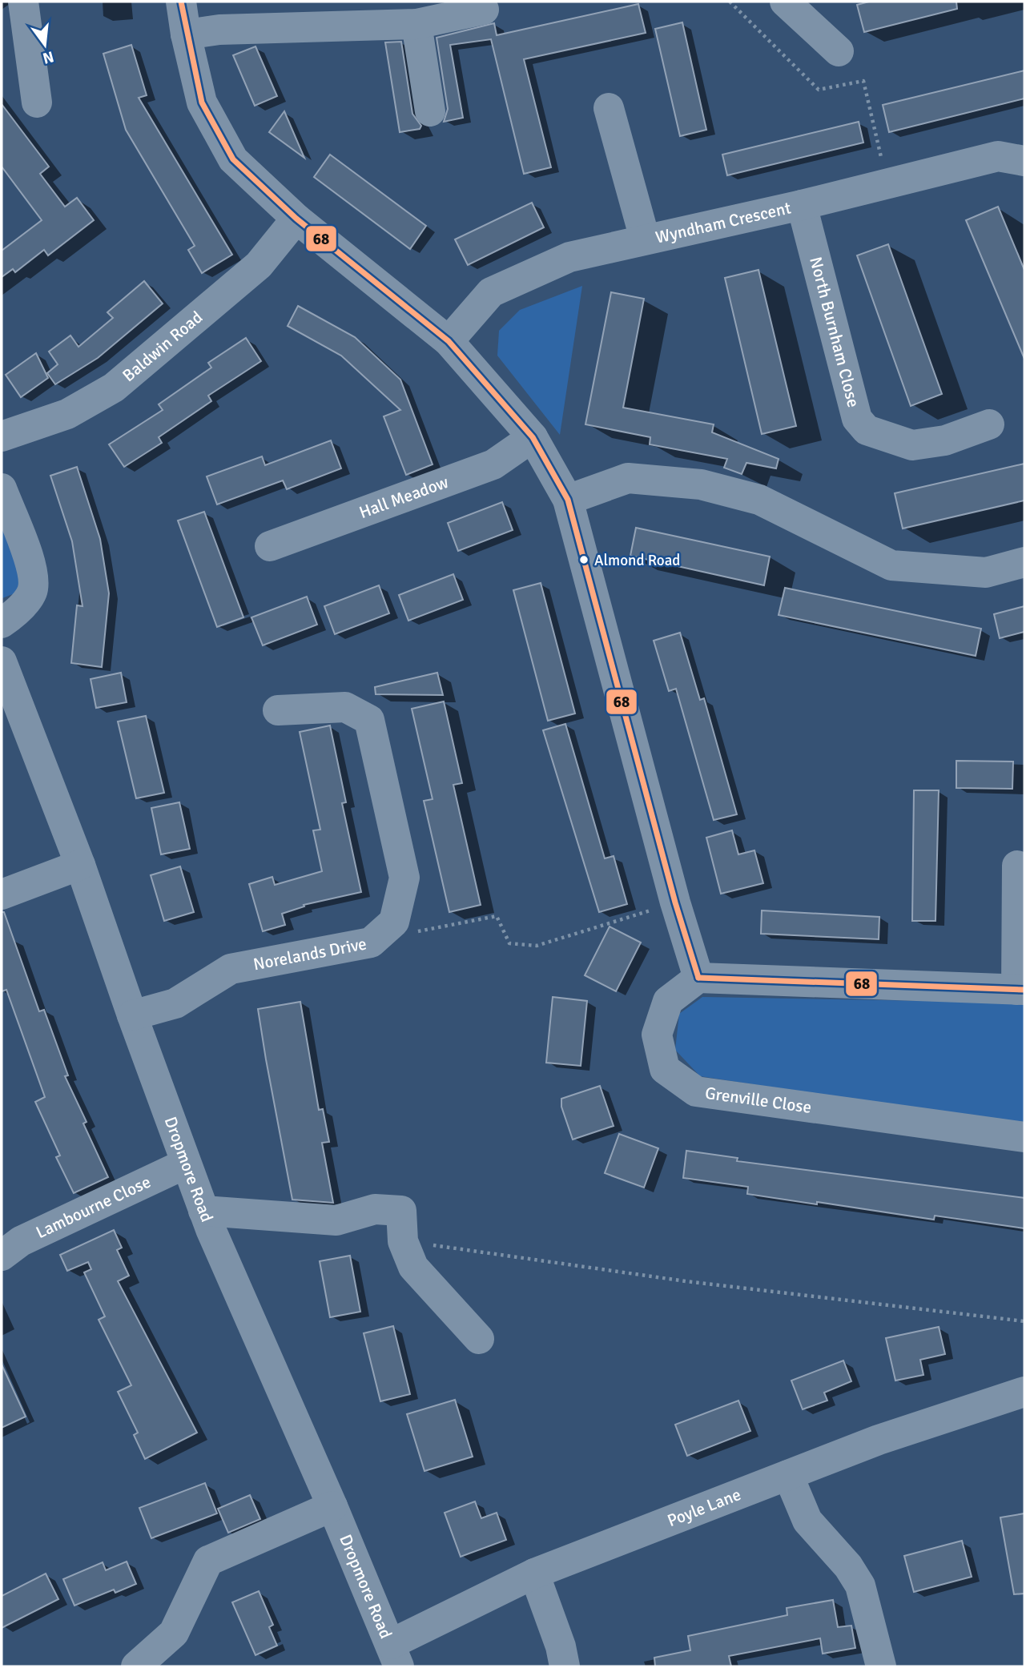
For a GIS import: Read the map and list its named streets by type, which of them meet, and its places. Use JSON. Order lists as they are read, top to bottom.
{
  "streets": {
    "street": [
      "Wyndham Crescent",
      "North Burnham Close",
      "Baldwin Road",
      "Hall Meadow",
      "Norelands Drive",
      "Grenville Close",
      "Dropmore Road",
      "Lambourne Close",
      "Poyle Lane"
    ]
  },
  "crossings": [
    ["Wyndham Crescent", "North Burnham Close"],
    ["Norelands Drive", "Dropmore Road"],
    ["Dropmore Road", "Lambourne Close"],
    ["Dropmore Road", "Poyle Lane"]
  ],
  "places": ["Almond Road"],
  "lines": ["transit line 68"],
  "north": "bottom"
}
